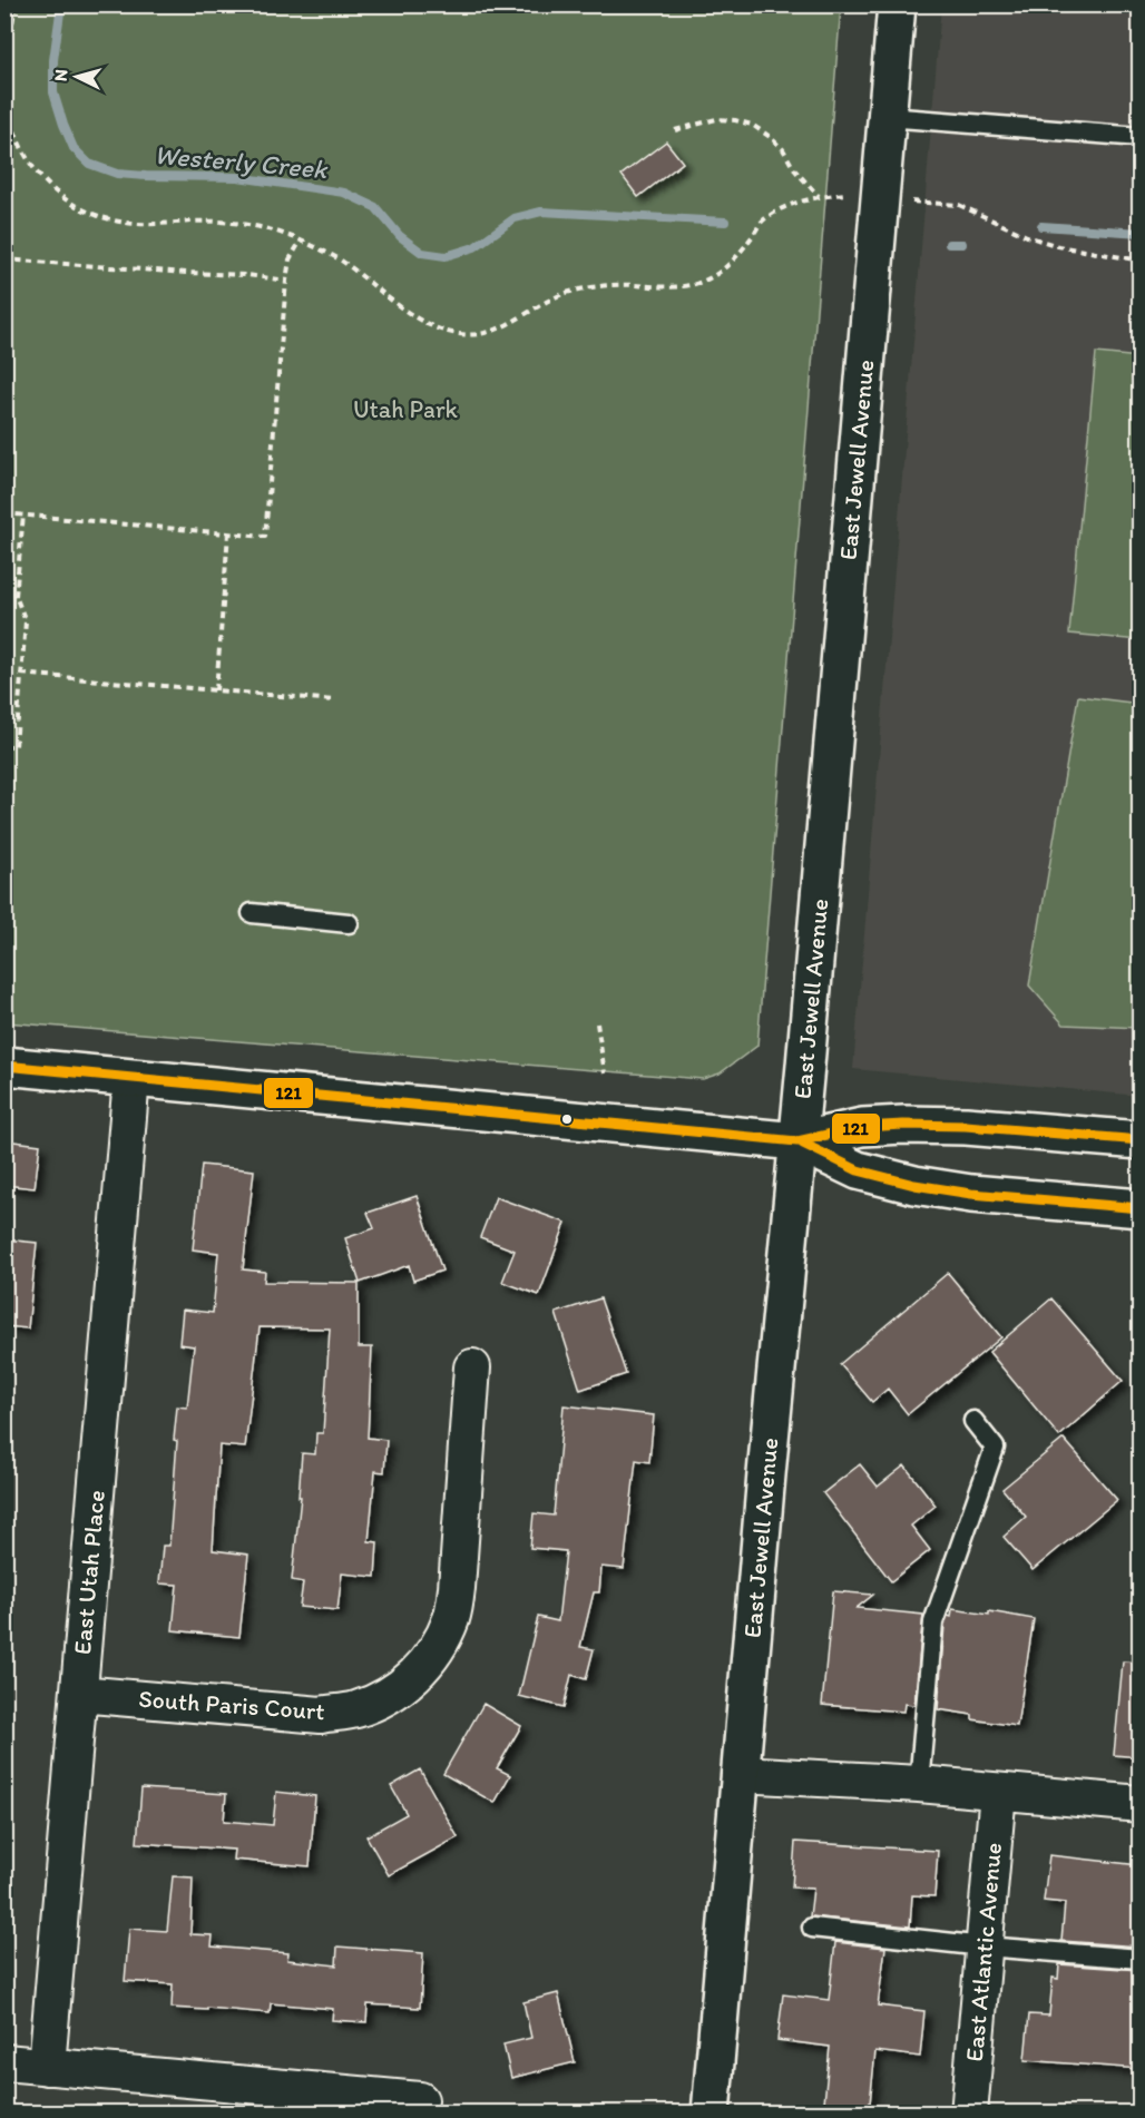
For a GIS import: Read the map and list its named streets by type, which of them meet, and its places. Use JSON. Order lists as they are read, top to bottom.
{
  "streets": {
    "street": [
      "East Jewell Avenue",
      "East Utah Place",
      "South Paris Court",
      "East Atlantic Avenue"
    ]
  },
  "crossings": [
    ["East Utah Place", "South Paris Court"]
  ],
  "water": ["Westerly Creek"],
  "parks": ["Utah Park"],
  "lines": ["transit line 121"],
  "north": "left"
}
